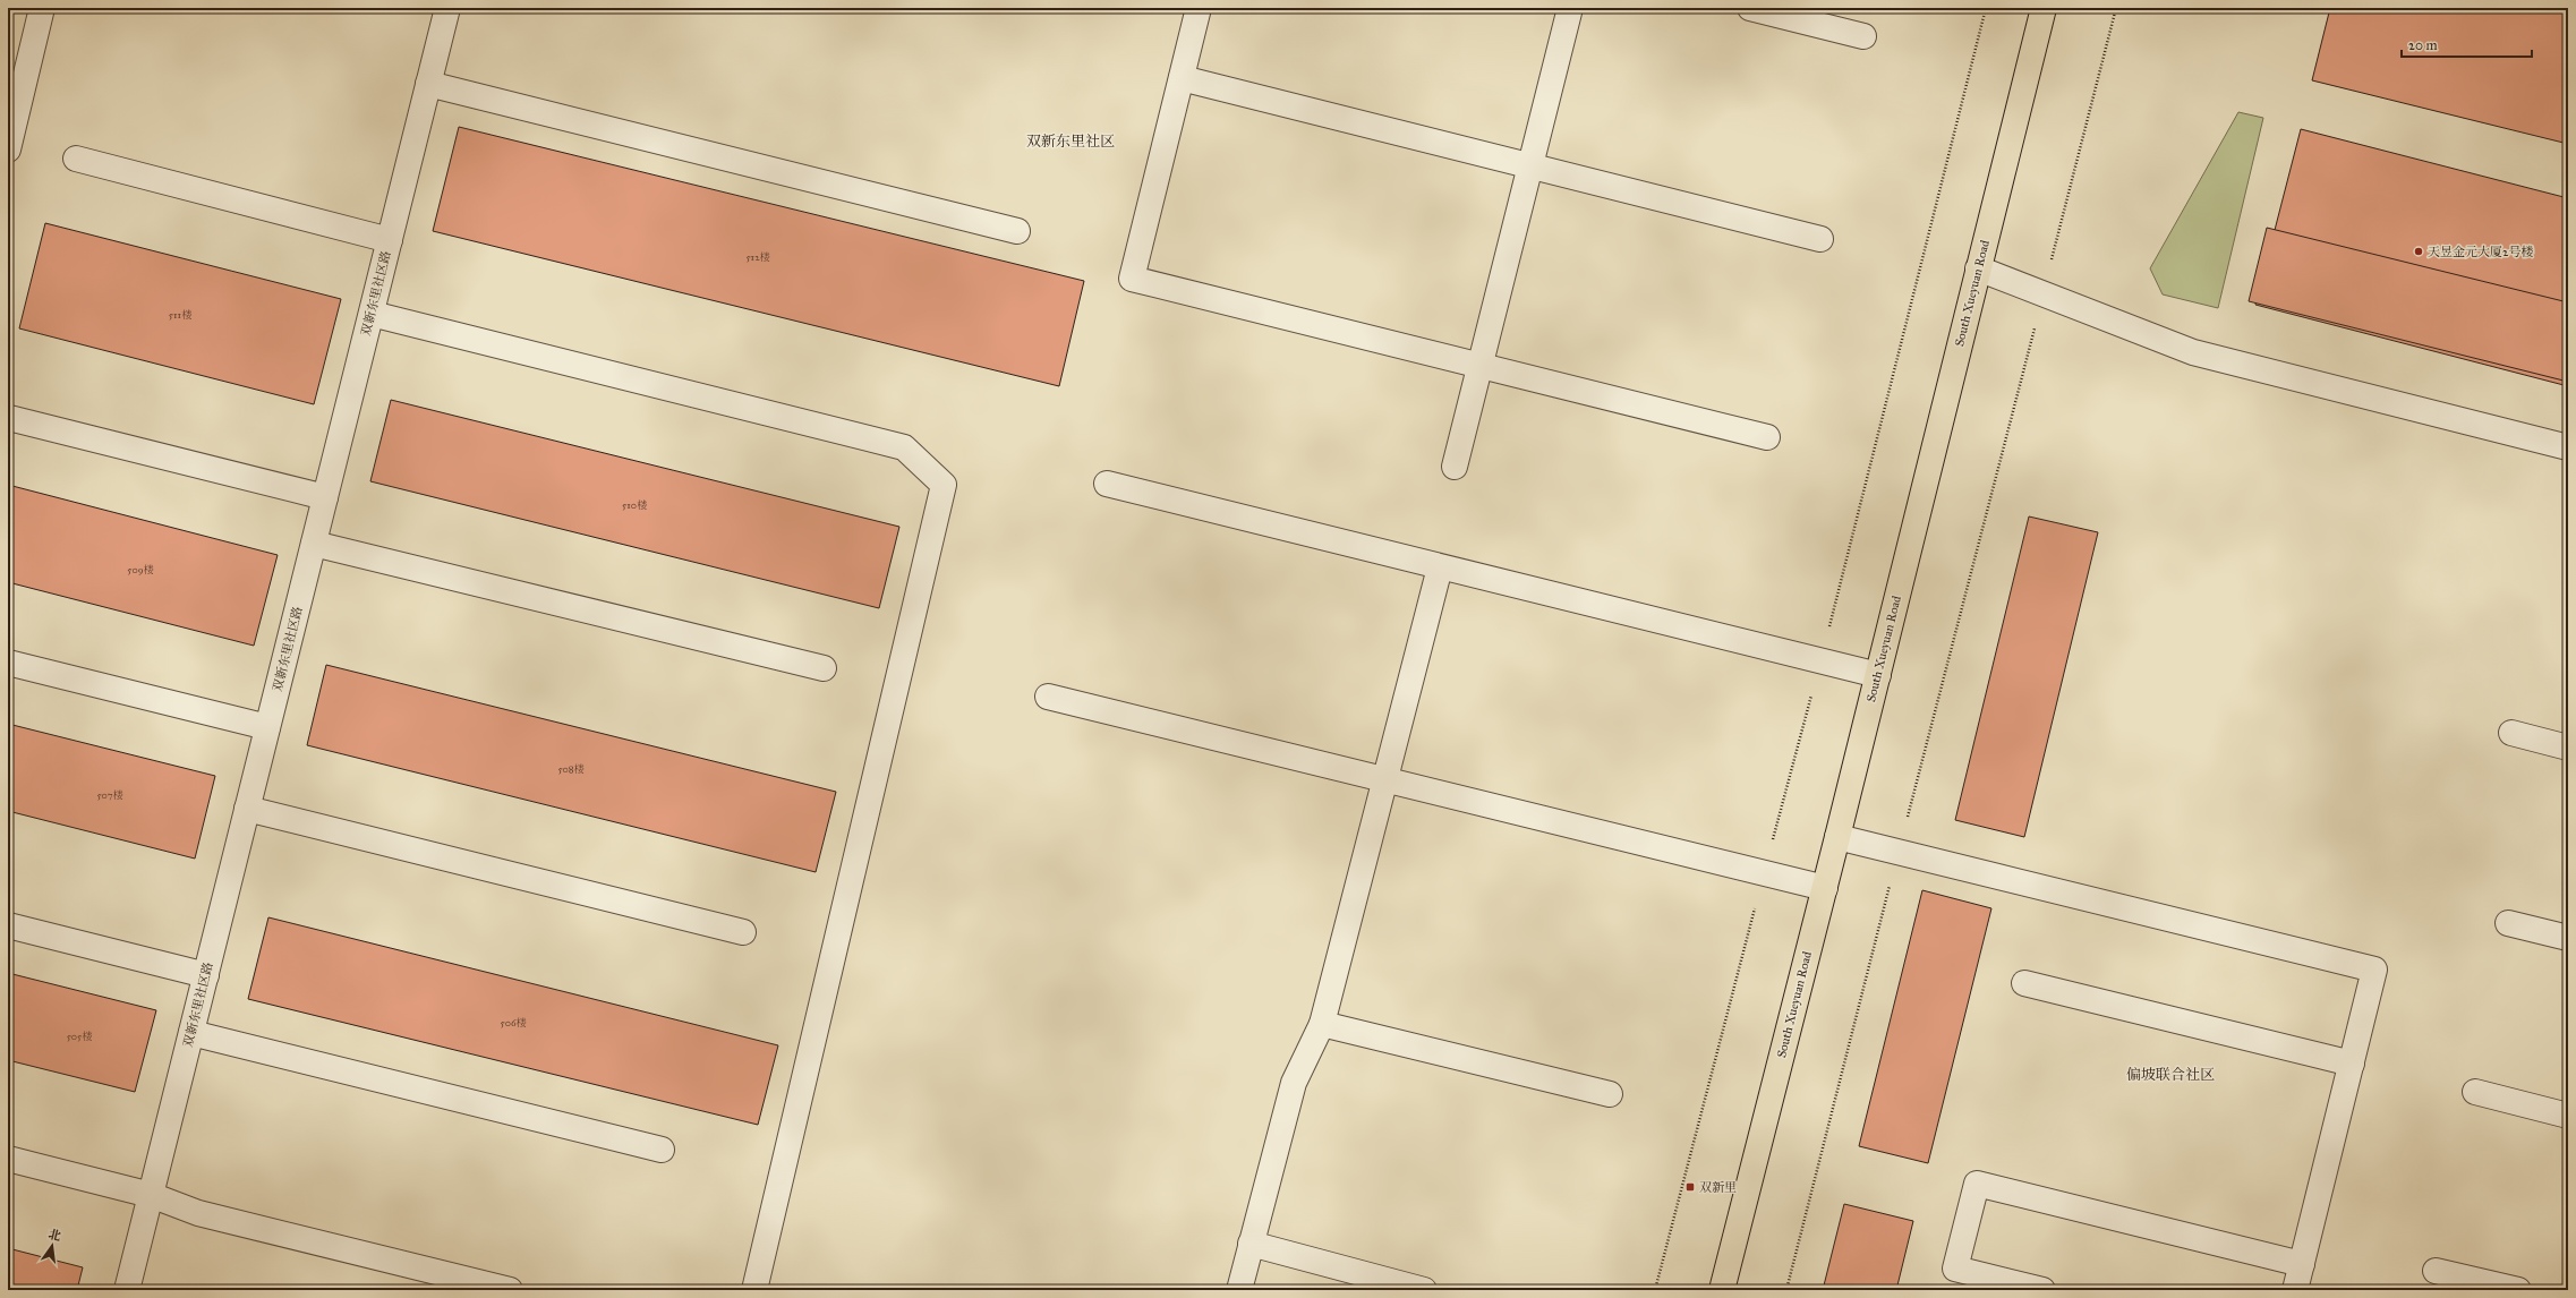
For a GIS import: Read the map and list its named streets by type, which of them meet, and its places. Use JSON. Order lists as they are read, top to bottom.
{
  "streets": {
    "main road": ["South Xueyuan Road"],
    "street": ["双新东里社区路"]
  },
  "districts": ["双新东里社区", "偏坡联合社区"],
  "places": {
    "other": ["天昱金元大厦2号楼"],
    "transit": ["双新里"]
  },
  "house_numbers": [
    "512楼",
    "511楼",
    "510楼",
    "509楼",
    "508楼",
    "507楼",
    "506楼",
    "505楼"
  ],
  "scale_bar": "20 m",
  "north": "top"
}
